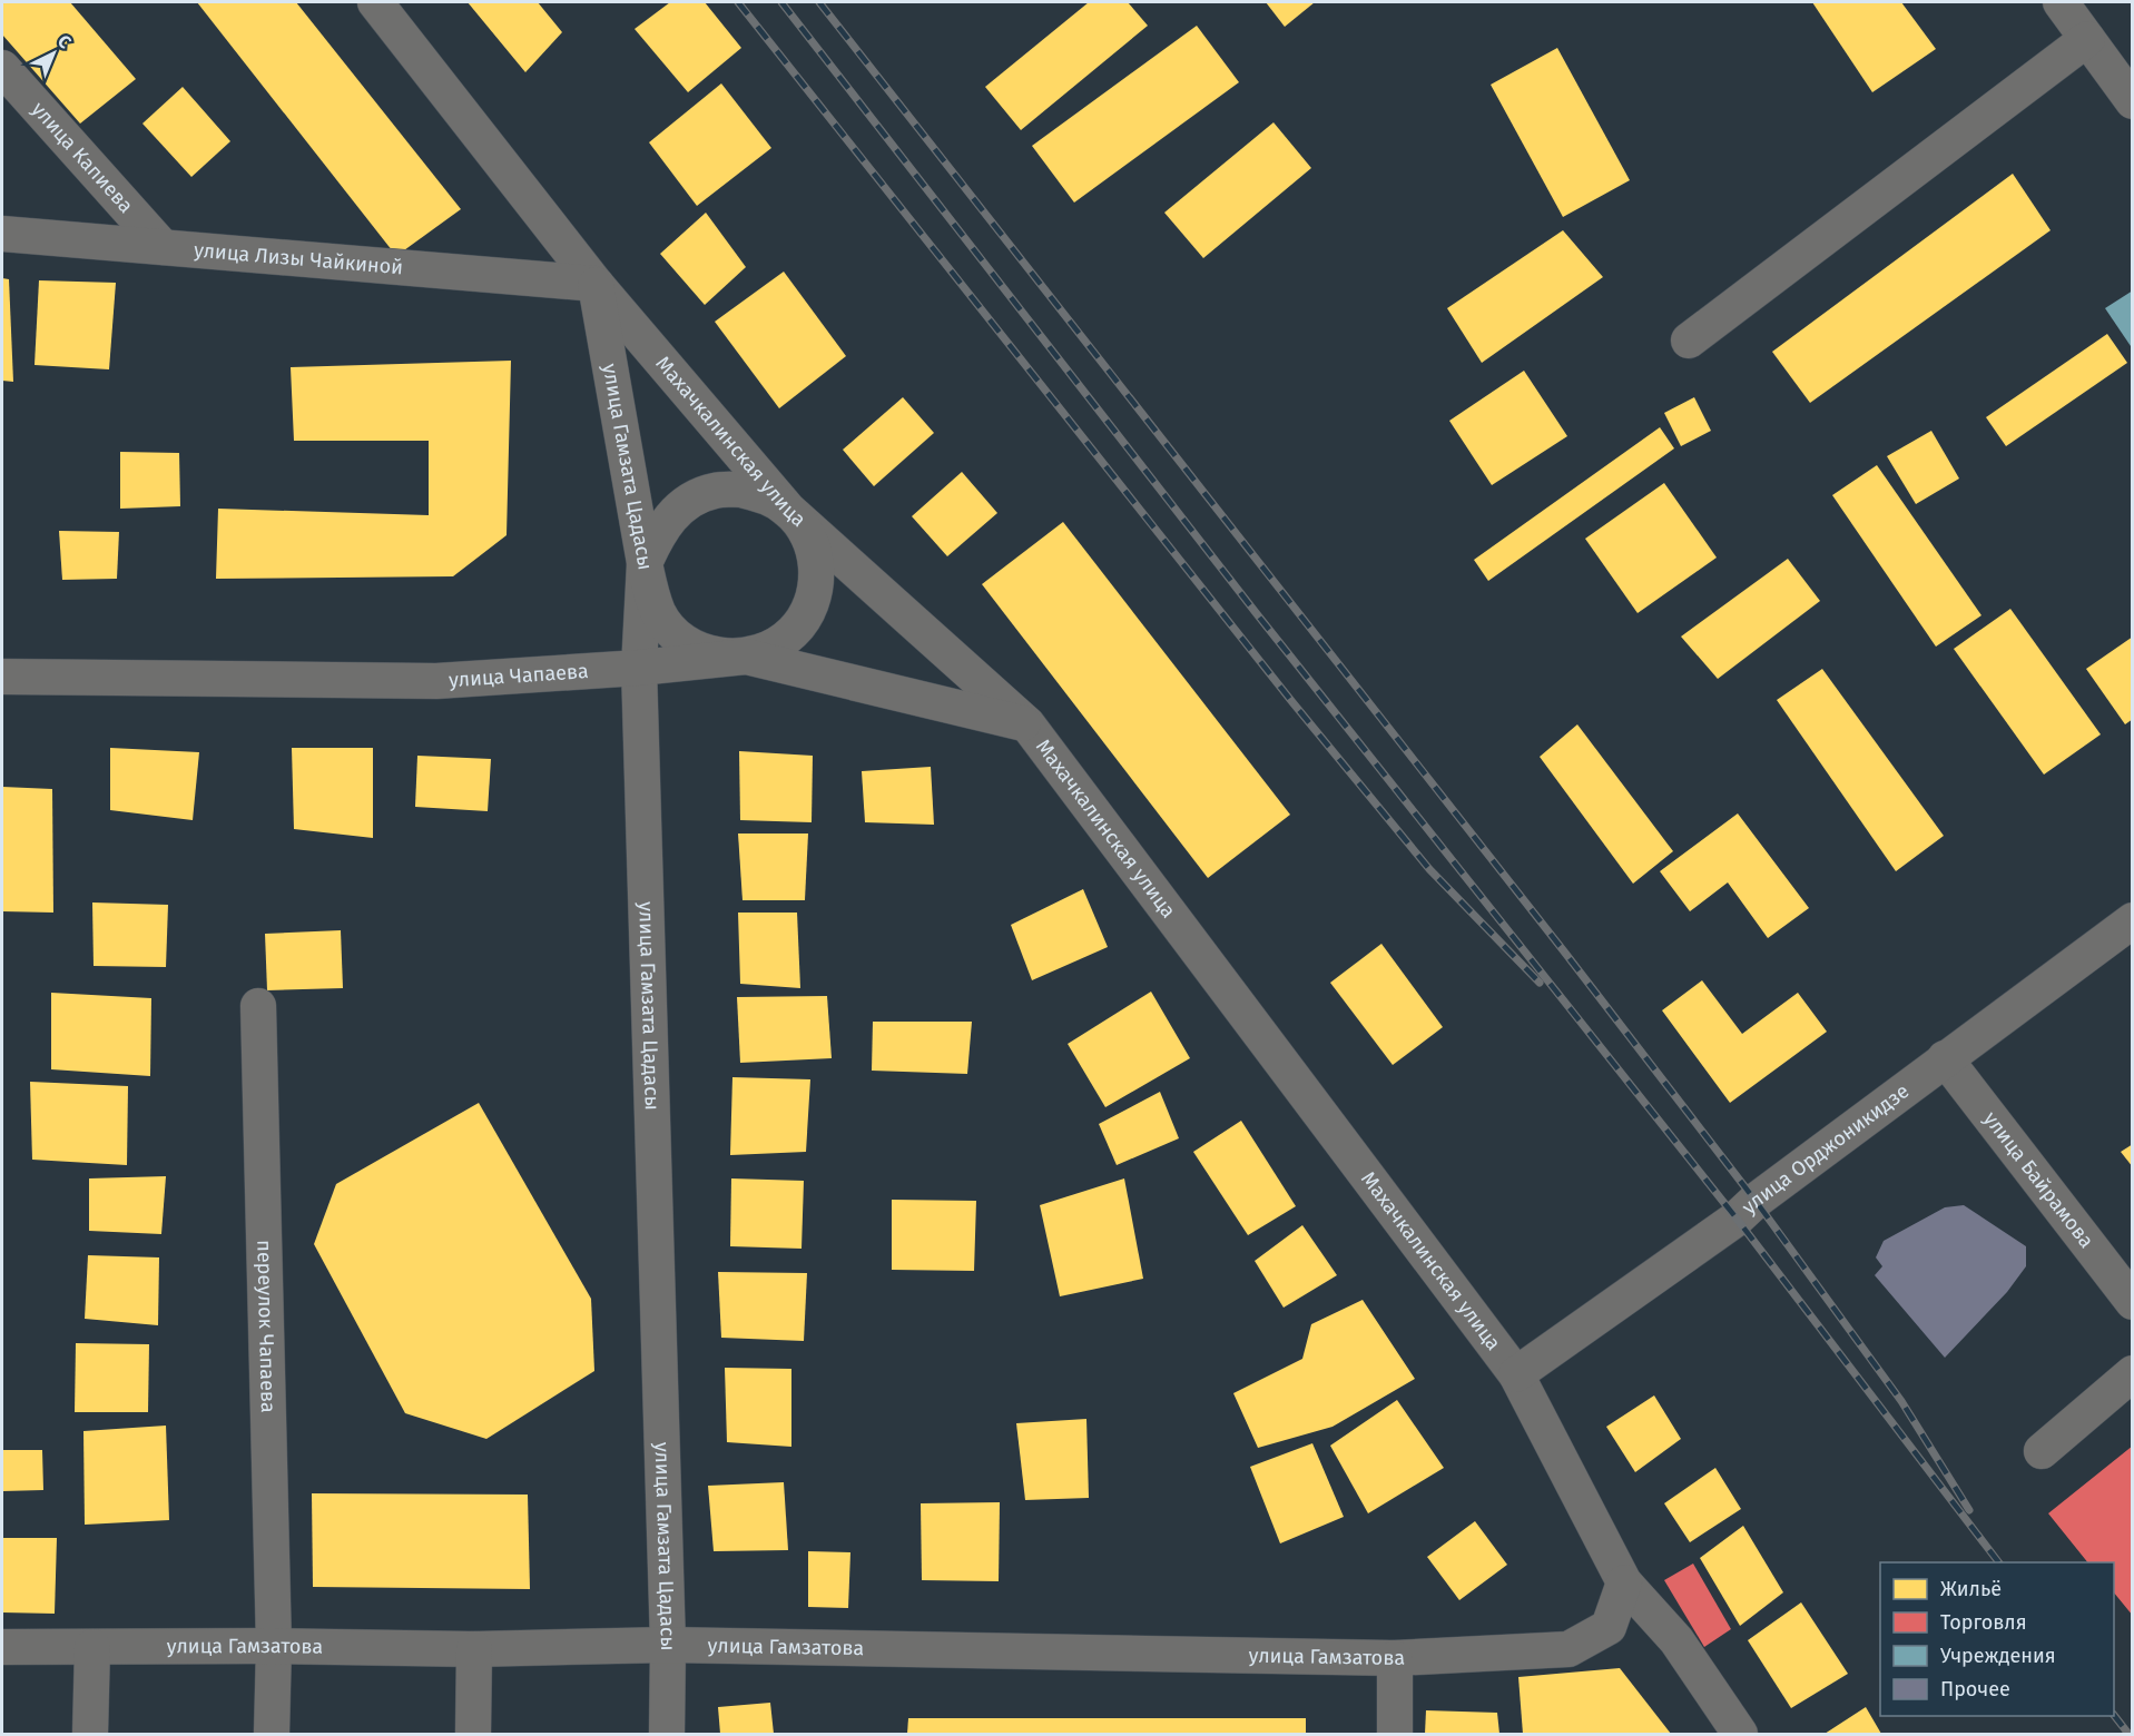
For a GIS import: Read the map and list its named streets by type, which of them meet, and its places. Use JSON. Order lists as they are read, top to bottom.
{
  "streets": {
    "street": [
      "улица Капиева",
      "улица Лизы Чайкиной",
      "Махачкалинская улица",
      "улица Гамзата Цадасы",
      "улица Чапаева",
      "улица Орджоникидзе",
      "улица Байрамова",
      "переулок Чапаева",
      "улица Гамзатова"
    ]
  },
  "crossings": [
    ["улица Капиева", "улица Лизы Чайкиной"],
    ["улица Лизы Чайкиной", "Махачкалинская улица"],
    ["улица Лизы Чайкиной", "улица Гамзата Цадасы"],
    ["Махачкалинская улица", "улица Гамзата Цадасы"],
    ["Махачкалинская улица", "улица Чапаева"],
    ["Махачкалинская улица", "улица Орджоникидзе"],
    ["Махачкалинская улица", "улица Гамзатова"],
    ["улица Гамзата Цадасы", "улица Чапаева"],
    ["улица Гамзата Цадасы", "улица Гамзатова"],
    ["улица Орджоникидзе", "улица Байрамова"],
    ["переулок Чапаева", "улица Гамзатова"]
  ],
  "legend": [
    "Жильё",
    "Торговля",
    "Учреждения",
    "Прочее"
  ],
  "north": "top right"
}
